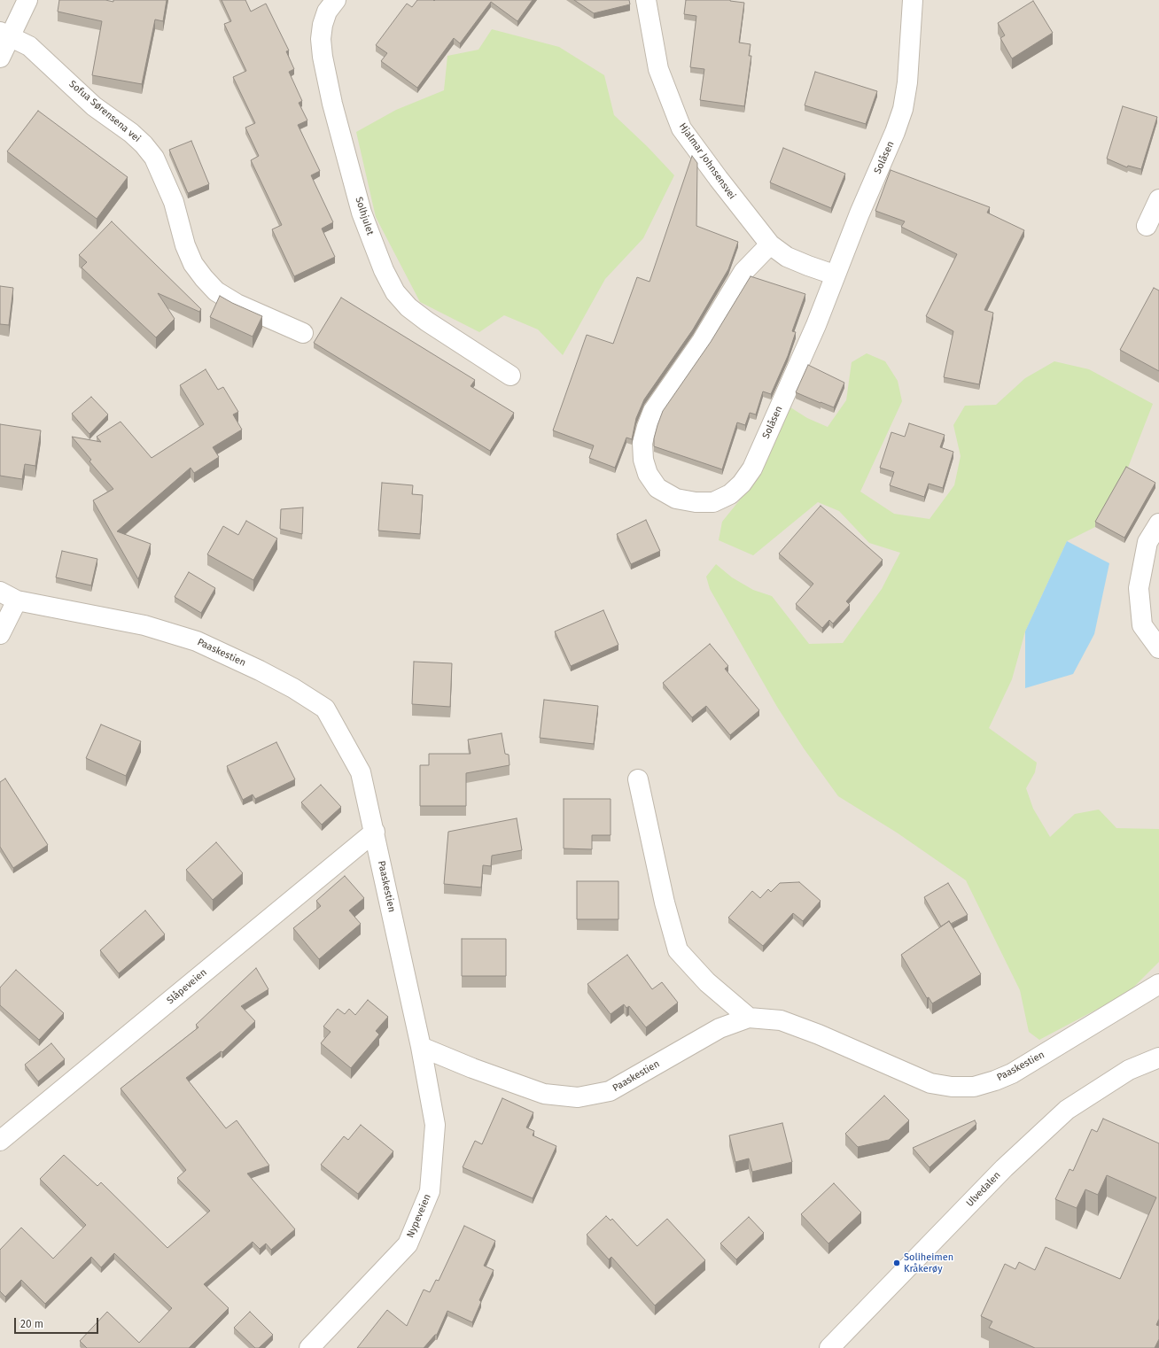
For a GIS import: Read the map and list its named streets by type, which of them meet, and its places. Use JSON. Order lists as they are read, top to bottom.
{
  "streets": {
    "street": [
      "Sofua Sørensena vei",
      "Solåsen",
      "Hjalmar Johnsensvei",
      "Solhjulet",
      "Paaskestien",
      "Slåpeveien",
      "Ulvedalen",
      "Nypeveien"
    ]
  },
  "crossings": [
    ["Solåsen", "Hjalmar Johnsensvei"],
    ["Paaskestien", "Slåpeveien"],
    ["Paaskestien", "Nypeveien"]
  ],
  "places": ["Soliheimen Kråkerøy"],
  "scale_bar": "20 m"
}
